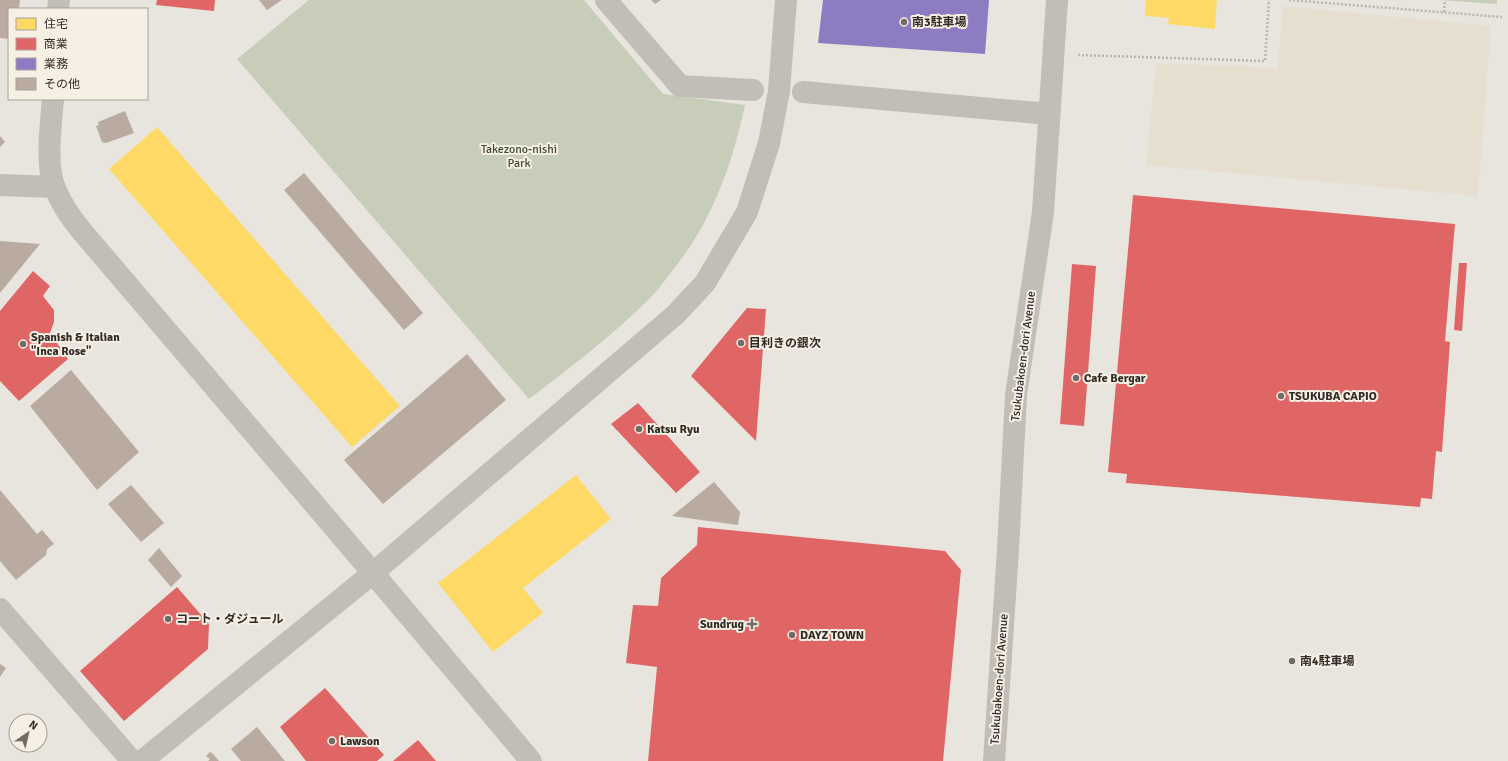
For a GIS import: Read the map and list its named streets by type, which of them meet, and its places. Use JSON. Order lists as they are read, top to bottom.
{
  "streets": {
    "street": ["Tsukubakoen-dori Avenue"]
  },
  "parks": ["Takezono-nishi Park"],
  "places": {
    "other": [
      "南3駐車場",
      "目利きの銀次",
      "Spanish & Italian \"Inca Rose\"",
      "Cafe Bergar",
      "TSUKUBA CAPIO",
      "Katsu Ryu",
      "コート・ダジュール",
      "DAYZ TOWN",
      "南4駐車場",
      "Lawson"
    ],
    "health": ["Sundrug"]
  },
  "legend": [
    "住宅",
    "商業",
    "業務",
    "その他"
  ],
  "north": "top right"
}
